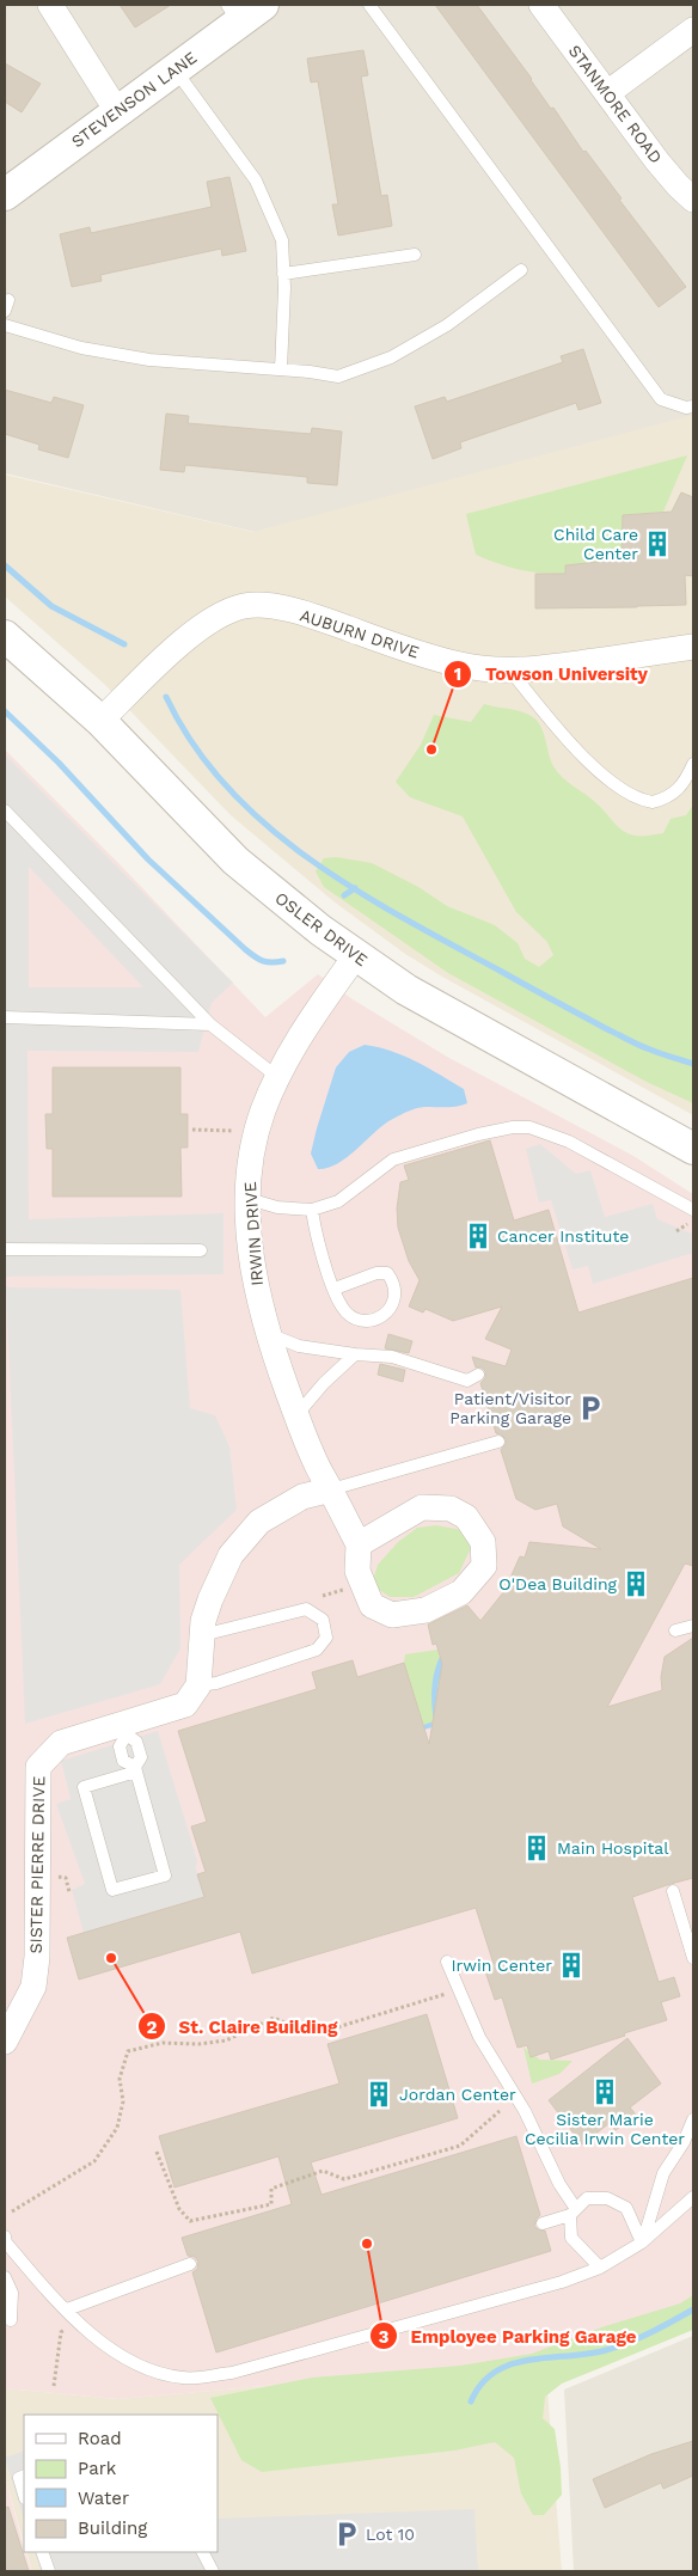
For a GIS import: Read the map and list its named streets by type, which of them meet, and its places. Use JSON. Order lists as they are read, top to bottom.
{
  "streets": {
    "street": [
      "STEVENSON LANE",
      "STANMORE ROAD",
      "AUBURN DRIVE",
      "OSLER DRIVE",
      "IRWIN DRIVE",
      "SISTER PIERRE DRIVE"
    ]
  },
  "crossings": [
    ["AUBURN DRIVE", "OSLER DRIVE"],
    ["OSLER DRIVE", "IRWIN DRIVE"]
  ],
  "places": {
    "building": [
      "Child Care Center",
      "Cancer Institute",
      "O'Dea Building",
      "Main Hospital",
      "Irwin Center",
      "Sister Marie Cecilia Irwin Center",
      "Jordan Center"
    ],
    "other": ["Towson University", "St. Claire Building", "Employee Parking Garage"],
    "parking": ["Patient/Visitor Parking Garage", "Lot 10"]
  },
  "legend": [
    "Road",
    "Park",
    "Water",
    "Building"
  ]
}
